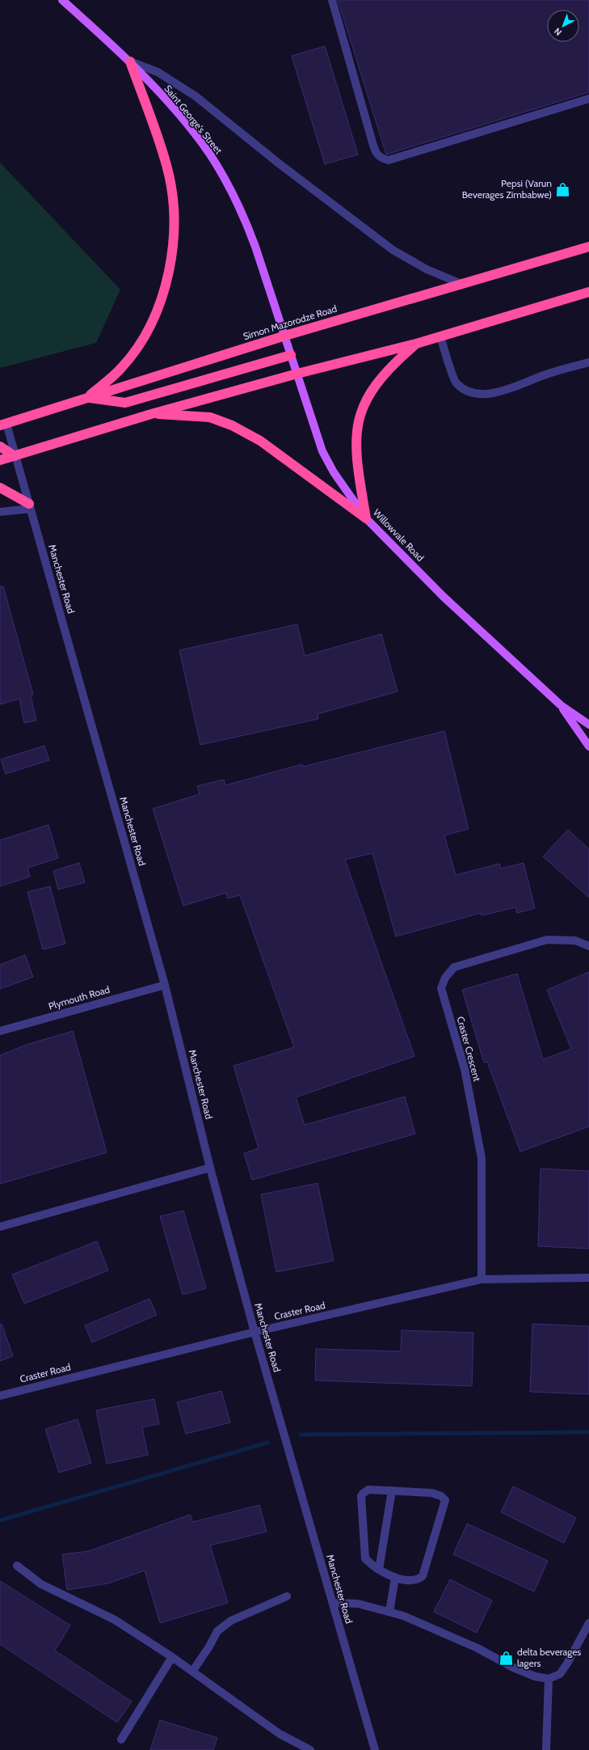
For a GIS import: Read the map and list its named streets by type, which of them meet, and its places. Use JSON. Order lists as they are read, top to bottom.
{
  "streets": {
    "highway": ["Simon Mazorodze Road"],
    "main road": ["Saint George's Street", "Willowvale Road"],
    "street": [
      "Manchester Road",
      "Plymouth Road",
      "Craster Crescent",
      "Craster Road"
    ]
  },
  "crossings": [
    ["Saint George's Street", "Simon Mazorodze Road"],
    ["Saint George's Street", "Willowvale Road"],
    ["Simon Mazorodze Road", "Willowvale Road"],
    ["Simon Mazorodze Road", "Manchester Road"],
    ["Manchester Road", "Plymouth Road"],
    ["Manchester Road", "Craster Road"],
    ["Craster Crescent", "Craster Road"]
  ],
  "places": {
    "shop": ["Pepsi (Varun Beverages Zimbabwe)", "delta beverages lagers"]
  },
  "north": "bottom left"
}
